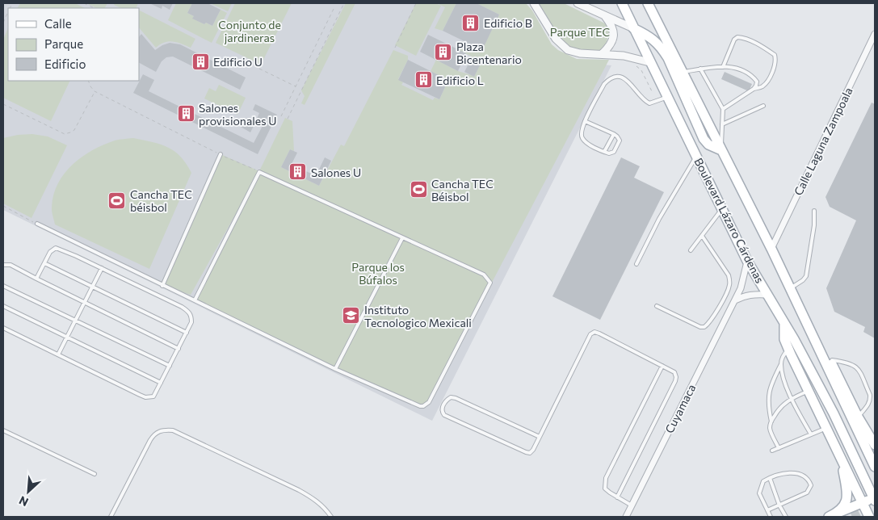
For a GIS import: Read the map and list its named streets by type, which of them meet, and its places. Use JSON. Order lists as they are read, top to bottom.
{
  "streets": {
    "main road": ["Boulevard Lázaro Cárdenas"],
    "street": ["Calle Laguna Zampoala", "Cuyamaca"]
  },
  "crossings": [
    ["Boulevard Lázaro Cárdenas", "Cuyamaca"]
  ],
  "parks": ["Conjunto de jardineras", "Parque TEC", "Parque los Búfalos"],
  "places": {
    "building": [
      "Edificio B",
      "Plaza Bicentenario",
      "Edificio U",
      "Edificio L",
      "Salones provisionales U",
      "Salones U"
    ],
    "sports": ["Cancha TEC Béisbol", "Cancha TEC béisbol"],
    "school or university": ["Instituto Tecnologico Mexicali"]
  },
  "legend": ["Calle", "Parque", "Edificio"],
  "north": "bottom left"
}
